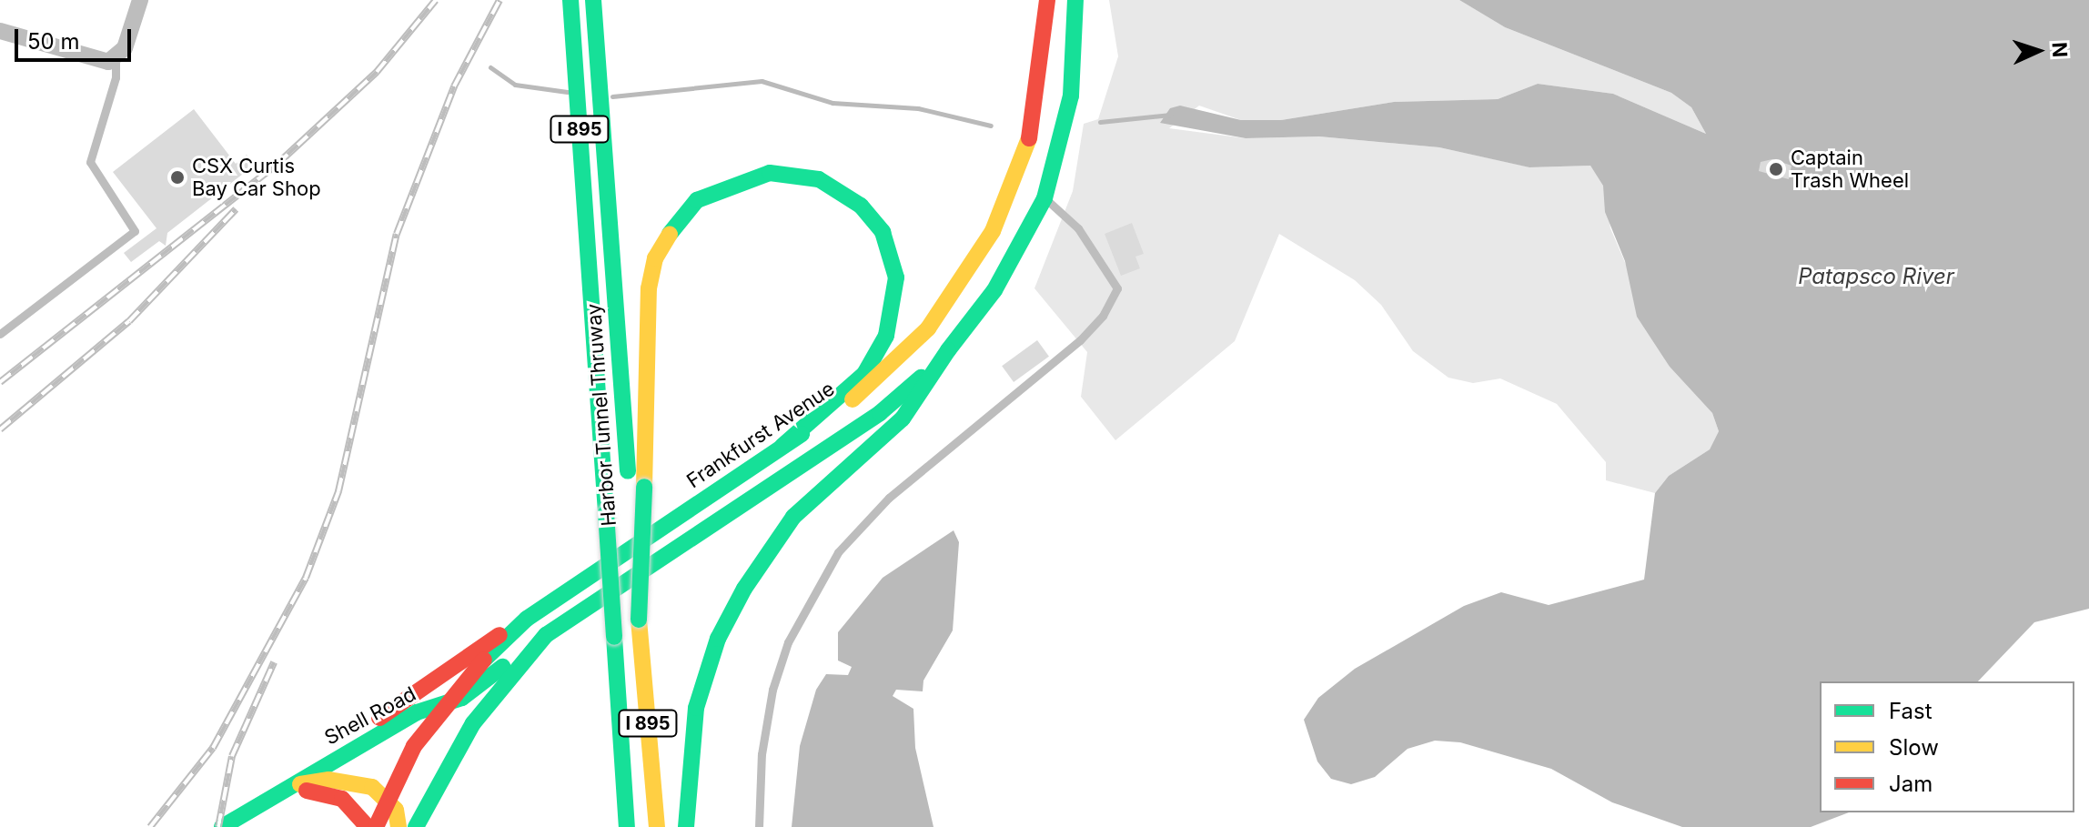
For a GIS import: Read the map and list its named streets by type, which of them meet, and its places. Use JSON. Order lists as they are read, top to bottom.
{
  "streets": {
    "main road": [
      "I 895",
      "Harbor Tunnel Thruway",
      "Frankfurst Avenue",
      "Shell Road"
    ]
  },
  "crossings": [
    ["Frankfurst Avenue", "Shell Road"]
  ],
  "water": ["Patapsco River"],
  "places": ["Captain Trash Wheel", "CSX Curtis Bay Car Shop"],
  "legend": ["Fast", "Slow", "Jam"],
  "scale_bar": "50 m",
  "north": "right"
}
